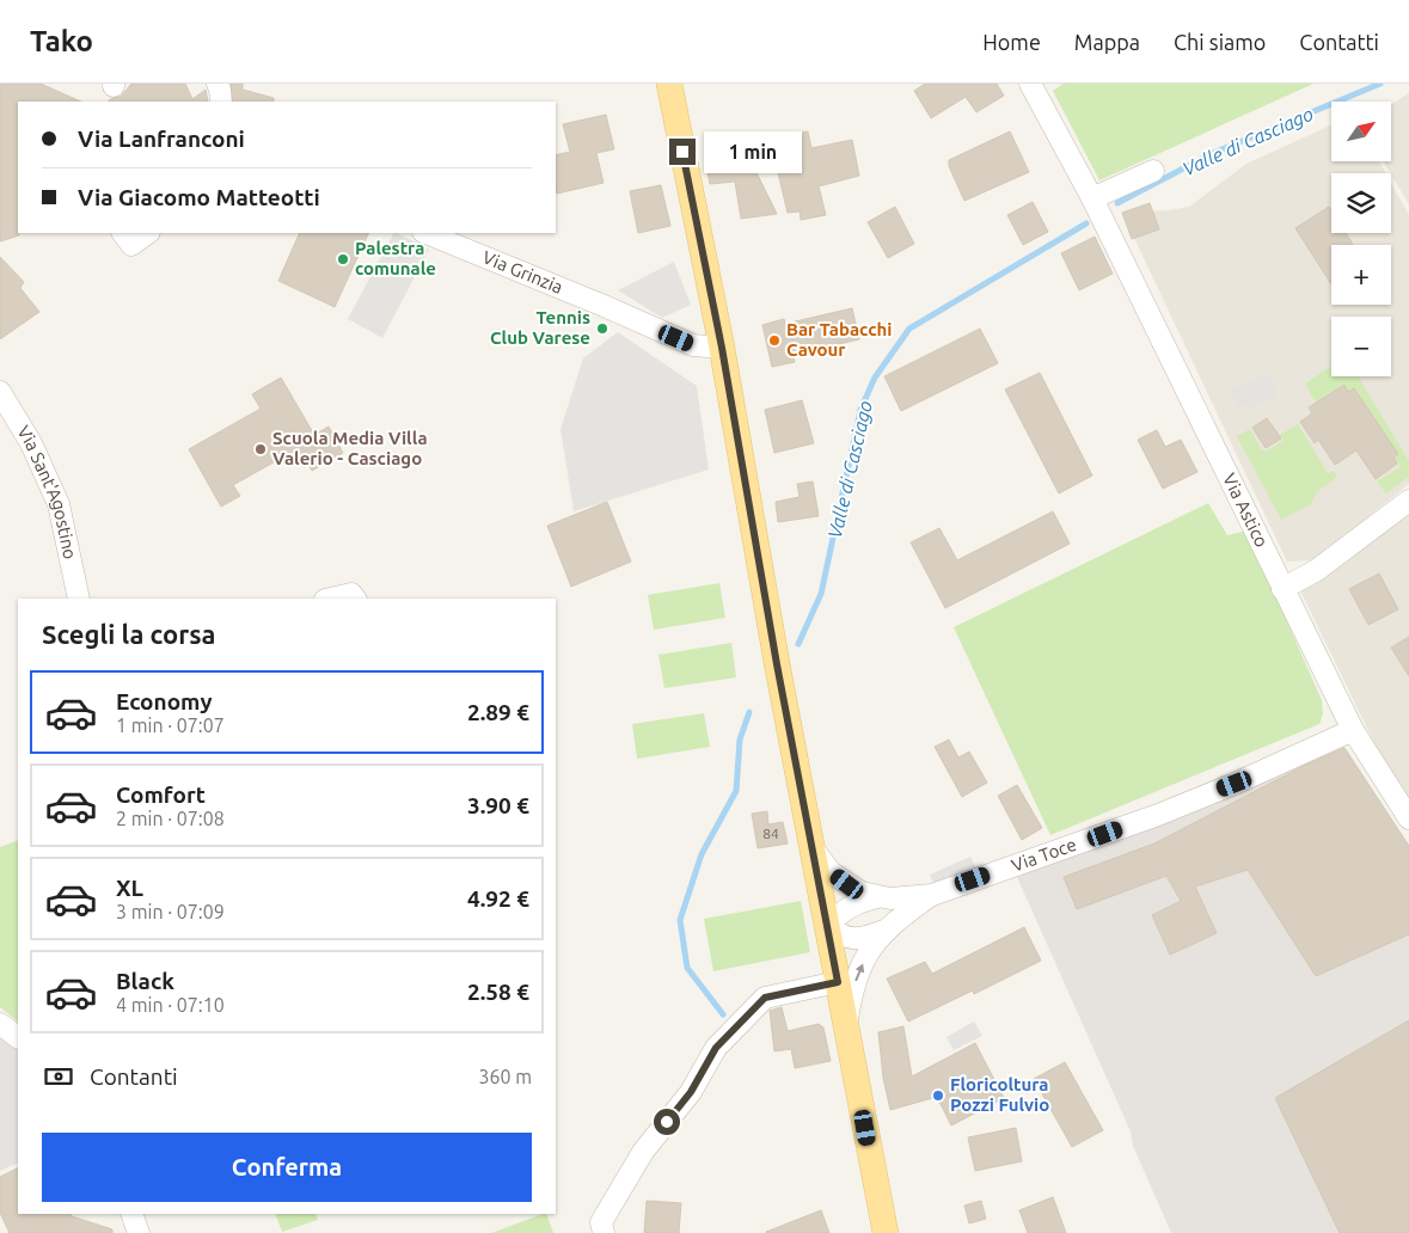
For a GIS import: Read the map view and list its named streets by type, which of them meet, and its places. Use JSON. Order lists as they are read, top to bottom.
{
  "streets": {
    "street": [
      "Via Grinzia",
      "Via Sant'Agostino",
      "Via Astico",
      "Via Toce"
    ]
  },
  "crossings": [
    ["Via Astico", "Via Toce"]
  ],
  "water": ["Valle di Casciago"],
  "places": [
    "Palestra comunale",
    "Tennis Club Varese",
    "Bar Tabacchi Cavour",
    "Scuola Media Villa Valerio - Casciago",
    "Floricoltura Pozzi Fulvio"
  ],
  "house_numbers": ["84"],
  "north": "top right",
  "page": {
    "header": "Tako",
    "nav": [
      "Home",
      "Mappa",
      "Chi siamo",
      "Contatti"
    ],
    "map_buttons": ["+", "−"],
    "banner": ["Via Lanfranconi", "Via Giacomo Matteotti"],
    "bubble": "1 min",
    "heading": "Scegli la corsa",
    "list": [
      {
        "name": "Economy",
        "note": "1 min · 07:07",
        "value": "2.89 €"
      },
      {
        "name": "Comfort",
        "note": "2 min · 07:08",
        "value": "3.90 €"
      },
      {
        "name": "XL",
        "note": "3 min · 07:09",
        "value": "4.92 €"
      },
      {
        "name": "Black",
        "note": "4 min · 07:10",
        "value": "2.58 €"
      }
    ],
    "pay": ["Contanti", "360 m"],
    "buttons": "Conferma"
  }
}
